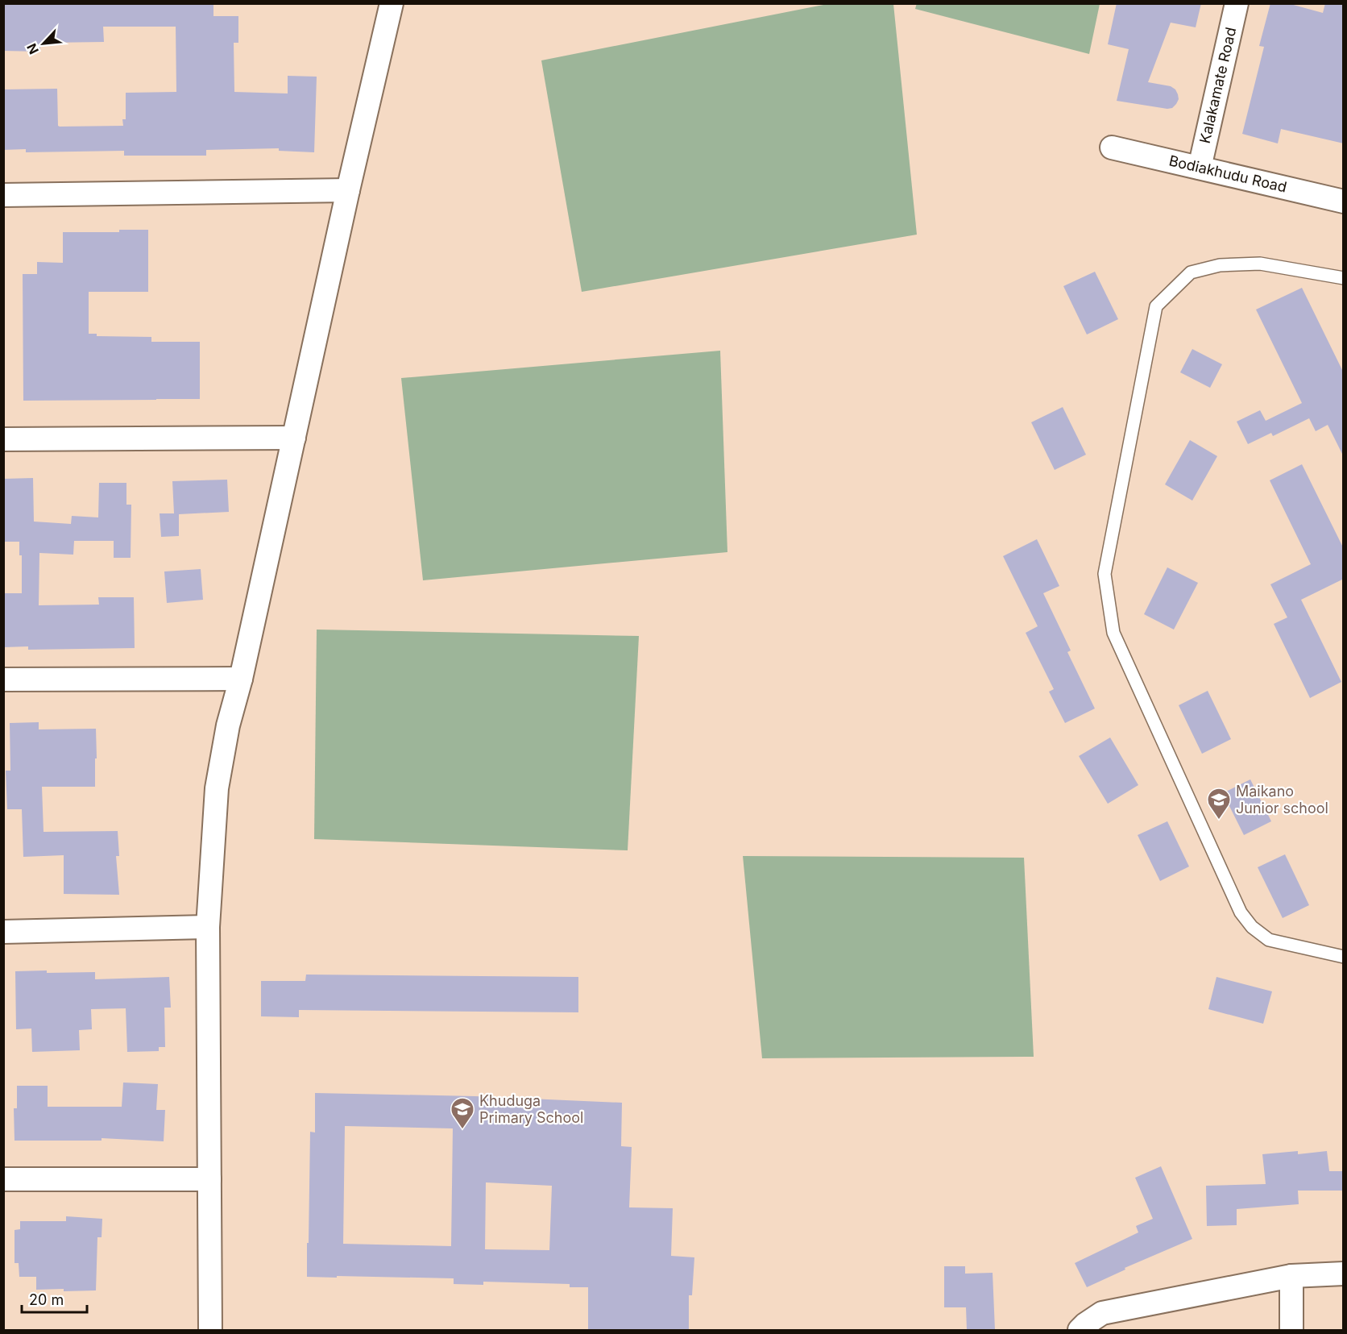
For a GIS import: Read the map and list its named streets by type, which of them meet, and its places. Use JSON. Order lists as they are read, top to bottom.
{
  "streets": {
    "street": ["Kalakamate Road", "Bodiakhudu Road"]
  },
  "crossings": [
    ["Kalakamate Road", "Bodiakhudu Road"]
  ],
  "places": {
    "school or university": ["Maikano Junior school", "Khuduga Primary School"]
  },
  "scale_bar": "20 m",
  "north": "bottom left"
}
